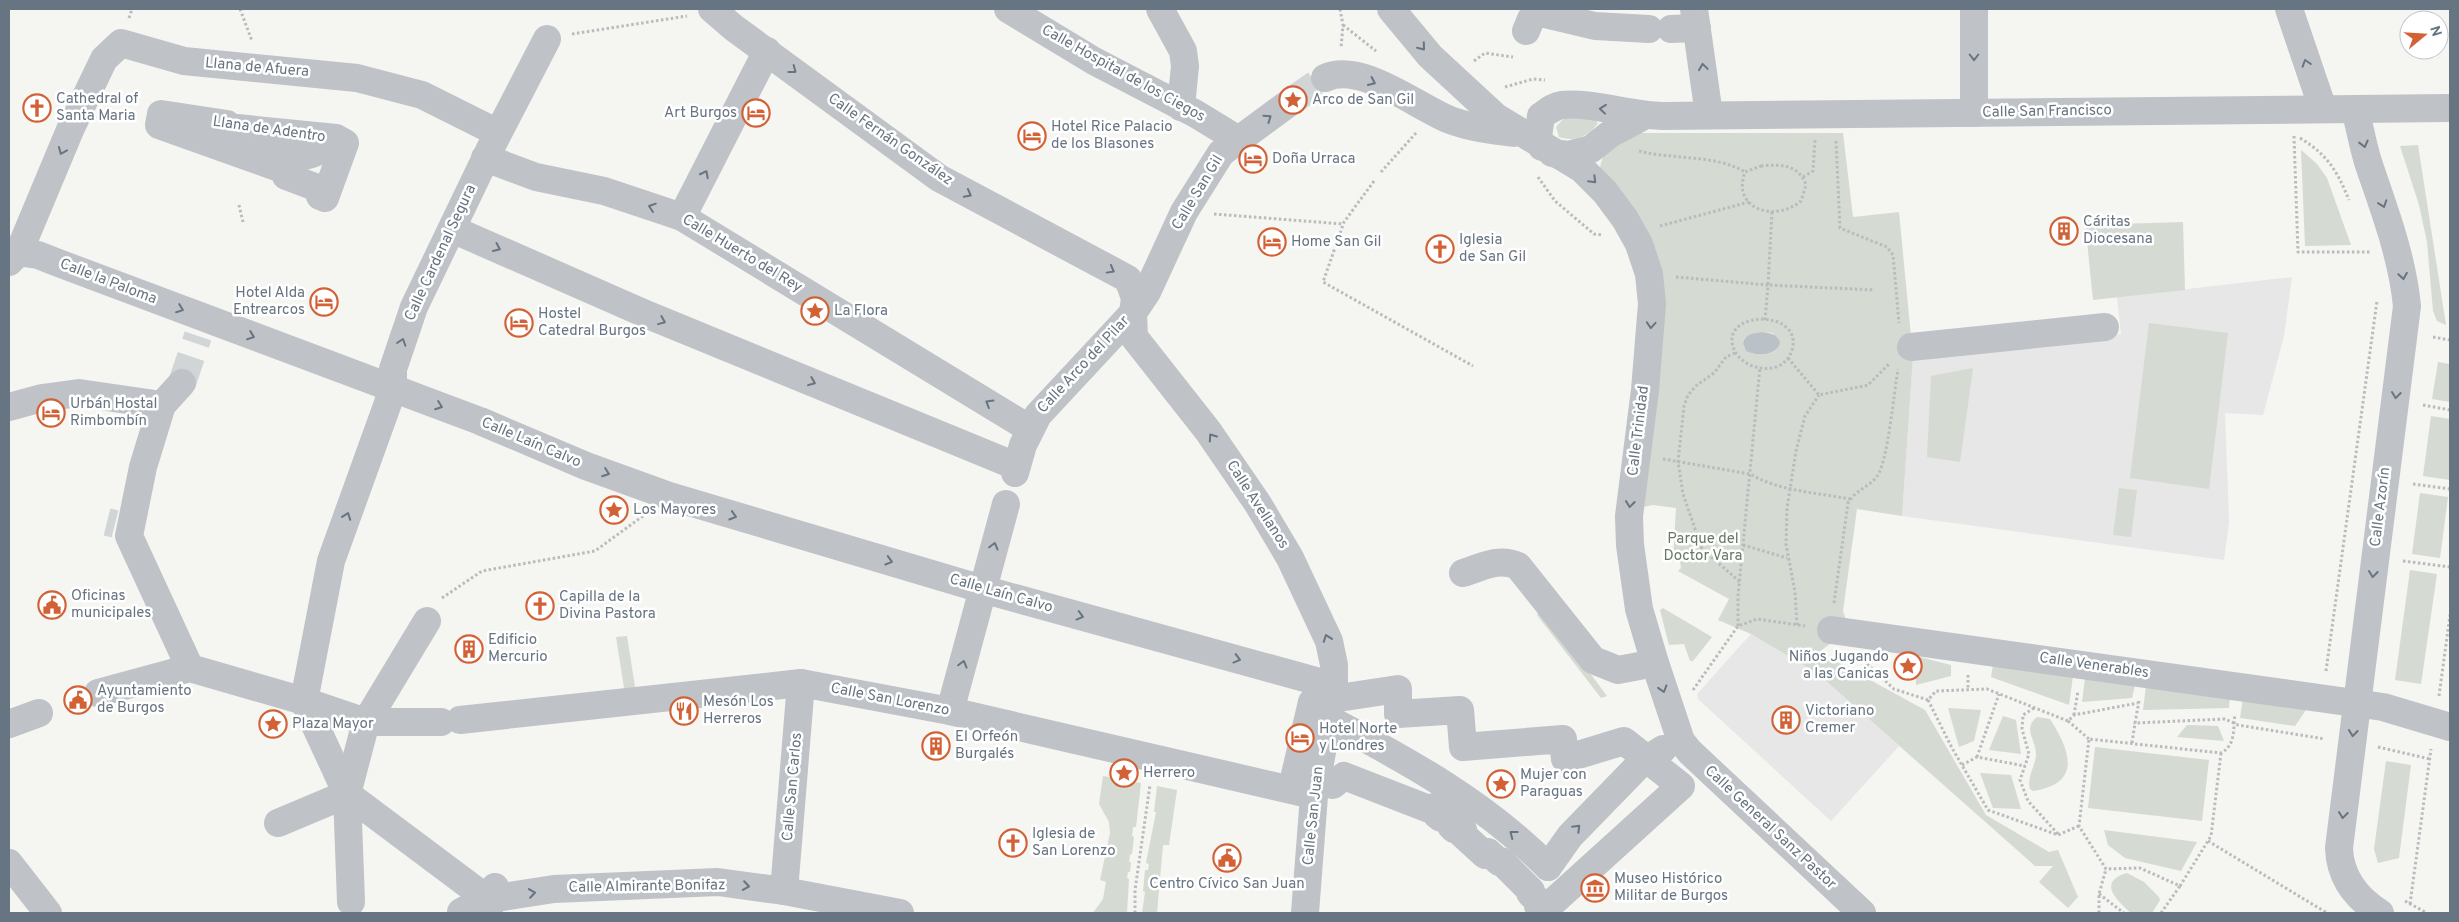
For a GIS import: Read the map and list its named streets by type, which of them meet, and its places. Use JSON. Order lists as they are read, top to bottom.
{
  "streets": {
    "street": [
      "Llana de Afuera",
      "Calle Hospital de los Ciegos",
      "Calle San Francisco",
      "Llana de Adentro",
      "Calle Fernán González",
      "Calle San Gil",
      "Calle Cardenal Segura",
      "Calle Huerto del Rey",
      "Calle la Paloma",
      "Calle Arco del Pilar",
      "Calle Trinidad",
      "Calle Laín Calvo",
      "Calle Avellanos",
      "Calle Azorín",
      "Calle Venerables",
      "Calle San Lorenzo",
      "Calle San Carlos",
      "Calle San Juan",
      "Calle General Sanz Pastor",
      "Calle Almirante Bonifaz"
    ]
  },
  "crossings": [
    ["Llana de Afuera", "Calle Cardenal Segura"],
    ["Llana de Afuera", "Calle la Paloma"],
    ["Calle Hospital de los Ciegos", "Calle San Gil"],
    ["Calle San Francisco", "Calle Trinidad"],
    ["Calle San Francisco", "Calle Azorín"],
    ["Calle Fernán González", "Calle San Gil"],
    ["Calle Fernán González", "Calle Arco del Pilar"],
    ["Calle Fernán González", "Calle Avellanos"],
    ["Calle San Gil", "Calle Arco del Pilar"],
    ["Calle San Gil", "Calle Avellanos"],
    ["Calle Cardenal Segura", "Calle Huerto del Rey"],
    ["Calle Cardenal Segura", "Calle la Paloma"],
    ["Calle Cardenal Segura", "Calle Arco del Pilar"],
    ["Calle Cardenal Segura", "Calle Laín Calvo"],
    ["Calle Huerto del Rey", "Calle Arco del Pilar"],
    ["Calle la Paloma", "Calle Laín Calvo"],
    ["Calle Arco del Pilar", "Calle Avellanos"],
    ["Calle Trinidad", "Calle General Sanz Pastor"],
    ["Calle Laín Calvo", "Calle Avellanos"],
    ["Calle Laín Calvo", "Calle San Juan"],
    ["Calle Avellanos", "Calle San Juan"],
    ["Calle Azorín", "Calle Venerables"],
    ["Calle San Lorenzo", "Calle San Carlos"],
    ["Calle San Lorenzo", "Calle San Juan"],
    ["Calle San Carlos", "Calle Almirante Bonifaz"]
  ],
  "one_way": [
    "Calle Fernán González",
    "Calle Cardenal Segura",
    "Calle Huerto del Rey",
    "Calle Arco del Pilar",
    "Calle Trinidad",
    "Calle Laín Calvo",
    "Calle Avellanos",
    "Calle Azorín",
    "Calle Almirante Bonifaz"
  ],
  "parks": ["Parque del Doctor Vara"],
  "places": {
    "place": [
      "Arco de San Gil",
      "La Flora",
      "Los Mayores",
      "Niños Jugando a las Canicas",
      "Plaza Mayor",
      "Herrero",
      "Mujer con Paraguas"
    ],
    "church": [
      "Cathedral of Santa Maria",
      "Iglesia de San Gil",
      "Capilla de la Divina Pastora",
      "Iglesia de San Lorenzo"
    ],
    "hotel": [
      "Art Burgos",
      "Hotel Rice Palacio de los Blasones",
      "Doña Urraca",
      "Home San Gil",
      "Hotel Alda Entrearcos",
      "Hostel Catedral Burgos",
      "Urbán Hostal Rimbombín",
      "Hotel Norte y Londres"
    ],
    "building": [
      "Cáritas Diocesana",
      "Edificio Mercurio",
      "Victoriano Cremer",
      "El Orfeón Burgalés"
    ],
    "public building": ["Oficinas municipales", "Ayuntamiento de Burgos", "Centro Cívico San Juan"],
    "restaurant": ["Mesón Los Herreros"],
    "museum": ["Museo Histórico Militar de Burgos"]
  },
  "north": "right"
}
